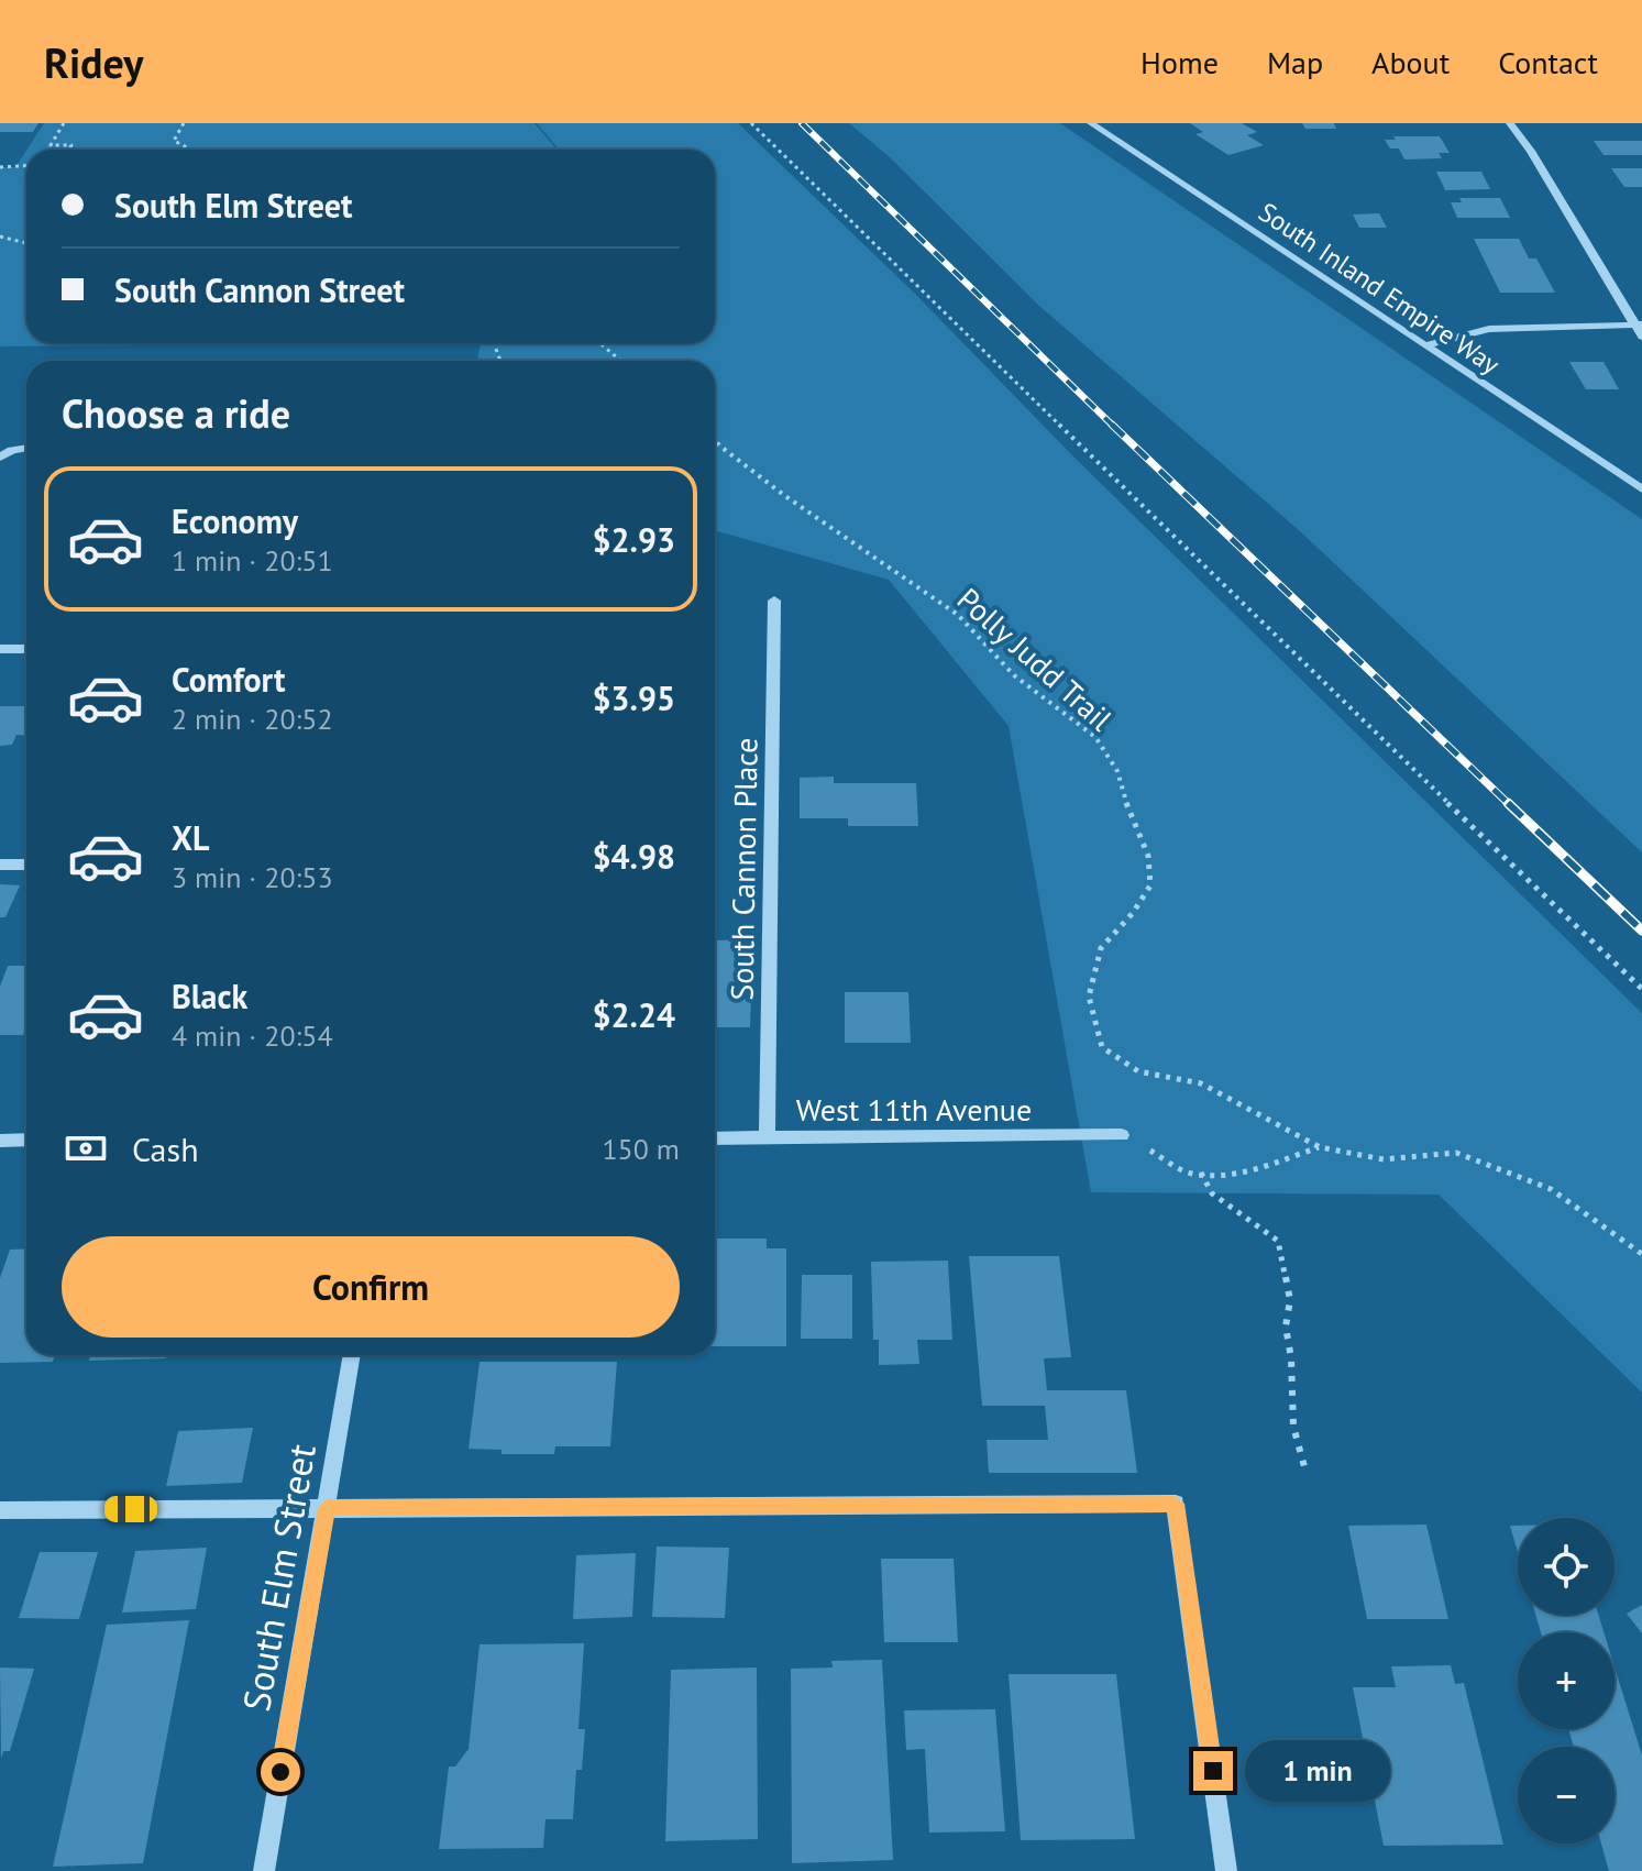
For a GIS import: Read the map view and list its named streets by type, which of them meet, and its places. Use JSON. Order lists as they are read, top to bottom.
{
  "streets": {
    "street": [
      "South Inland Empire Way",
      "South Cannon Place",
      "West 11th Avenue",
      "South Elm Street"
    ],
    "path": ["Polly Judd Trail"]
  },
  "crossings": [
    ["South Cannon Place", "West 11th Avenue"]
  ],
  "page": {
    "header": "Ridey",
    "nav": [
      "Home",
      "Map",
      "About",
      "Contact"
    ],
    "banner": ["South Elm Street", "South Cannon Street"],
    "heading": "Choose a ride",
    "list": [
      {
        "name": "Economy",
        "note": "1 min · 20:51",
        "value": "$2.93"
      },
      {
        "name": "Comfort",
        "note": "2 min · 20:52",
        "value": "$3.95"
      },
      {
        "name": "XL",
        "note": "3 min · 20:53",
        "value": "$4.98"
      },
      {
        "name": "Black",
        "note": "4 min · 20:54",
        "value": "$2.24"
      }
    ],
    "pay": ["Cash", "150 m"],
    "buttons": "Confirm",
    "map_buttons": ["+", "−"],
    "bubble": "1 min"
  }
}
